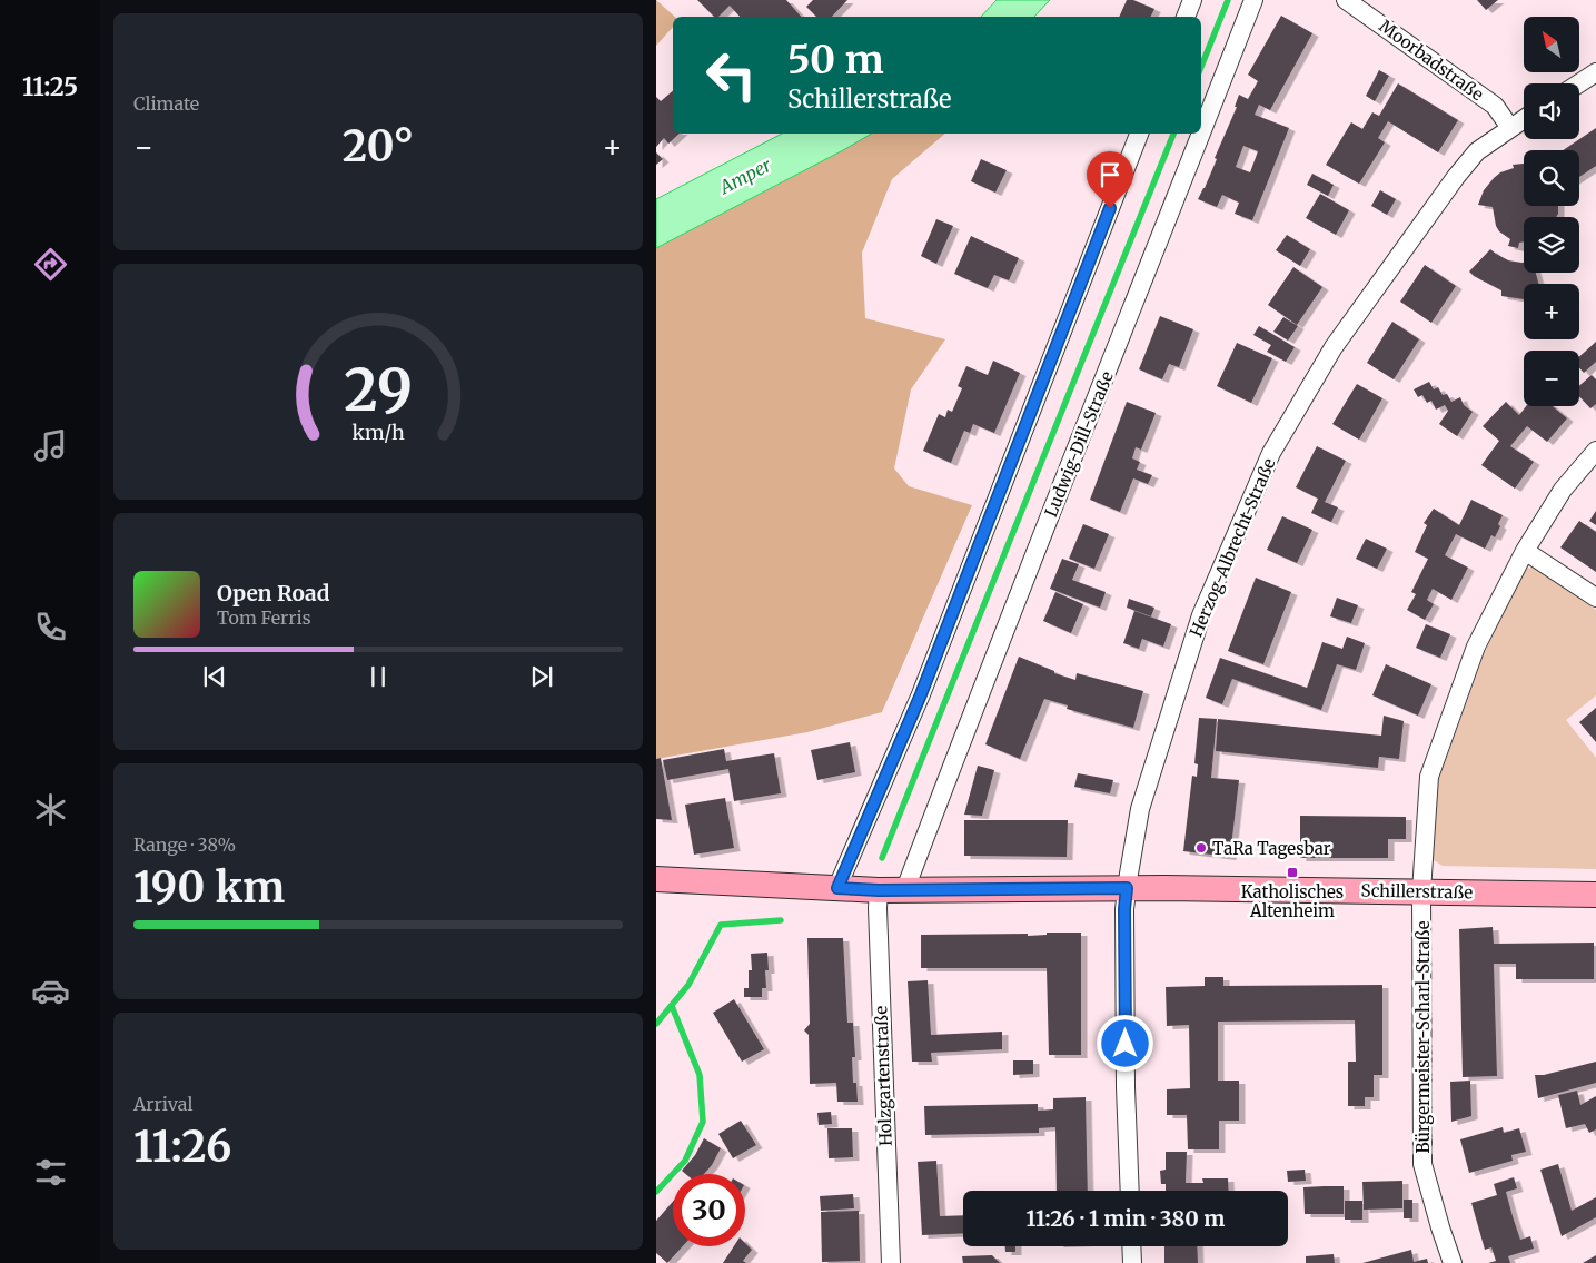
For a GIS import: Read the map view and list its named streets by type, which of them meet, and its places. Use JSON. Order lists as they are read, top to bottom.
{
  "streets": {
    "street": [
      "Moorbadstraße",
      "Ludwig-Dill-Straße",
      "Herzog-Albrecht-Straße",
      "Schillerstraße",
      "Bürgermeister-Scharl-Straße",
      "Holzgartenstraße"
    ]
  },
  "crossings": [
    ["Moorbadstraße", "Herzog-Albrecht-Straße"],
    ["Ludwig-Dill-Straße", "Schillerstraße"],
    ["Herzog-Albrecht-Straße", "Schillerstraße"],
    ["Schillerstraße", "Bürgermeister-Scharl-Straße"],
    ["Schillerstraße", "Holzgartenstraße"]
  ],
  "water": ["Amper"],
  "places": {
    "other": ["TaRa Tagesbar"],
    "transit": ["Katholisches Altenheim"]
  },
  "north": "top left",
  "page": {
    "tabs": "11:25",
    "tile": [
      "Climate",
      ["Range · 38%", "190 km"],
      ["Arrival", "11:26"]
    ],
    "map_buttons": ["+", "−"],
    "turn": ["50 m", "Schillerstraße"],
    "heat": ["−", "20°", "+"],
    "song": ["Open Road", "Tom Ferris"],
    "limit": "30",
    "trip": "11:26 · 1 min · 380 m",
    "gauge": ["29", "km/h"]
  }
}
